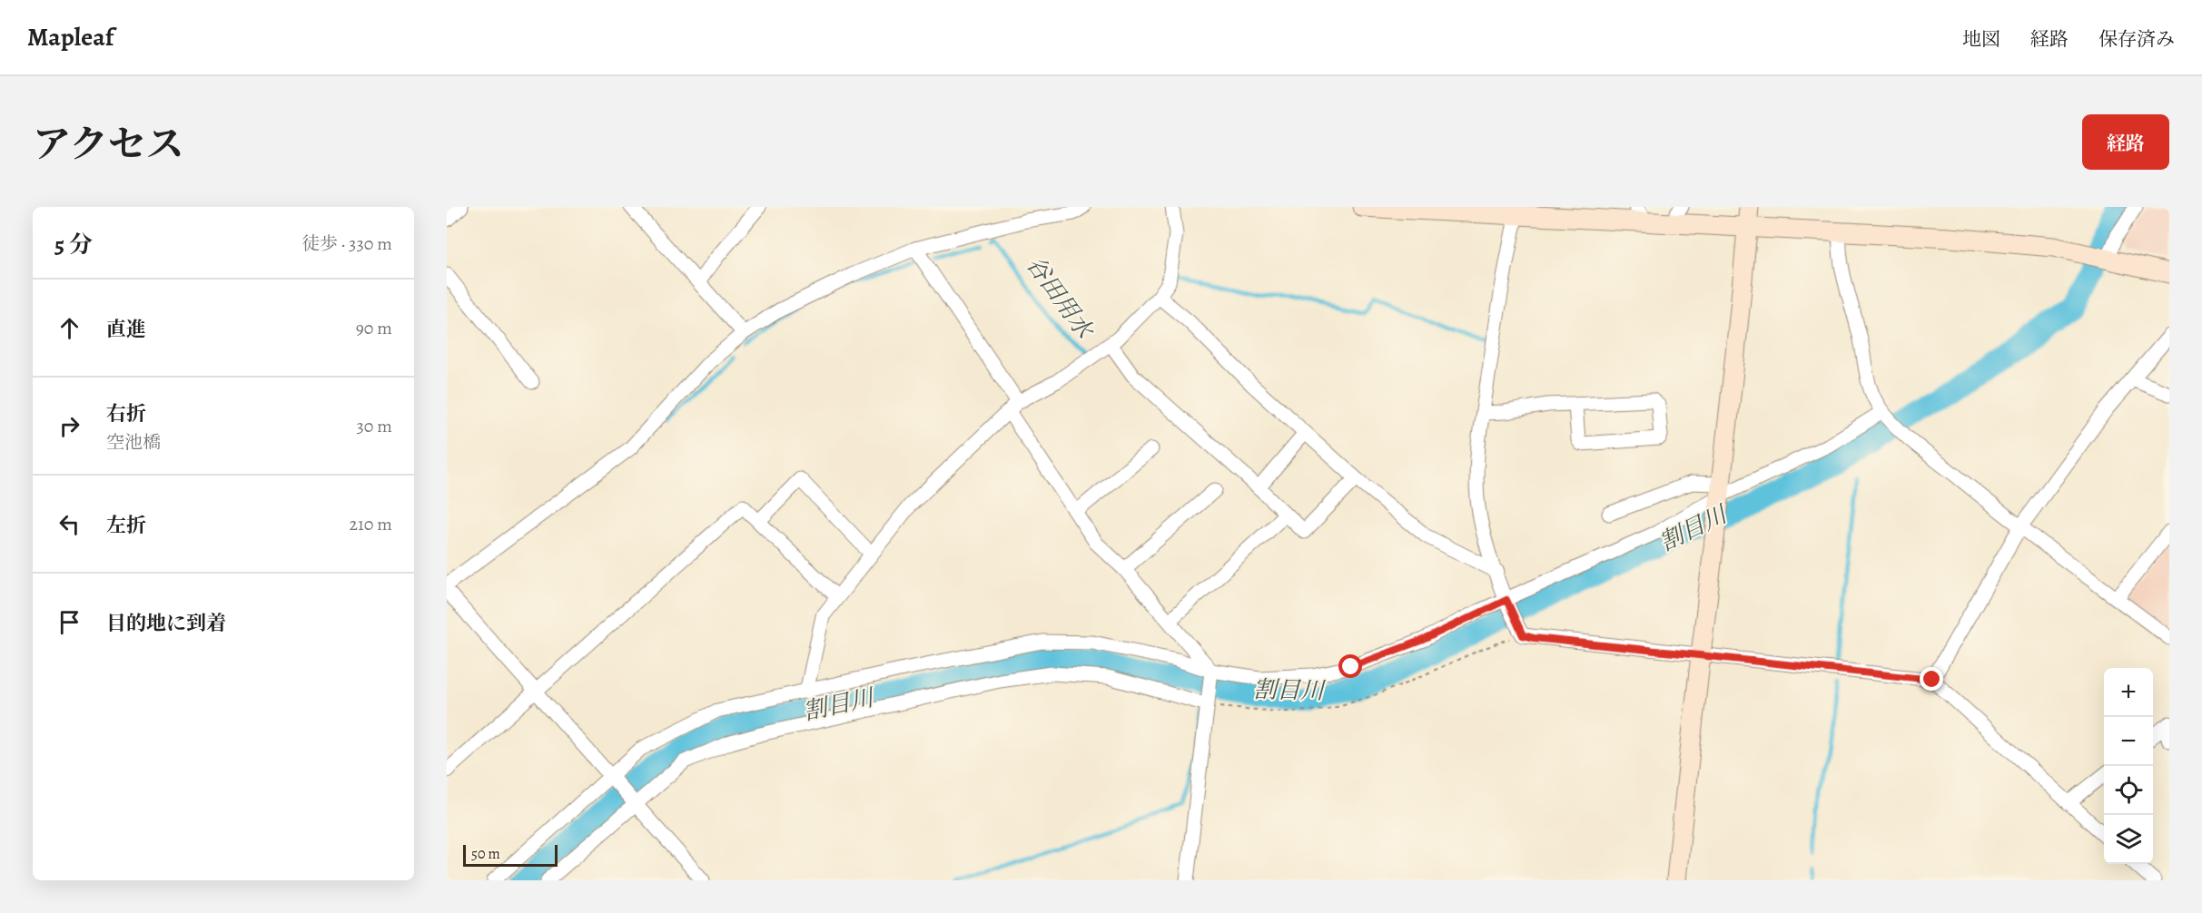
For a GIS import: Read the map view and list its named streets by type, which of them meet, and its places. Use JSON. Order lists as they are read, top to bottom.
{
  "water": ["谷田用水", "割目川"],
  "scale_bar": "50 m",
  "page": {
    "header": "Mapleaf",
    "nav": ["地図", "経路", "保存済み"],
    "title": "アクセス",
    "buttons": "経路",
    "heading": ["5 分", "徒歩 · 330 m"],
    "list": [
      ["直進", "90 m"],
      ["右折", "空池橋", "30 m"],
      ["左折", "210 m"],
      "目的地に到着"
    ],
    "map_buttons": ["+", "−"],
    "scale": "50 m"
  }
}
